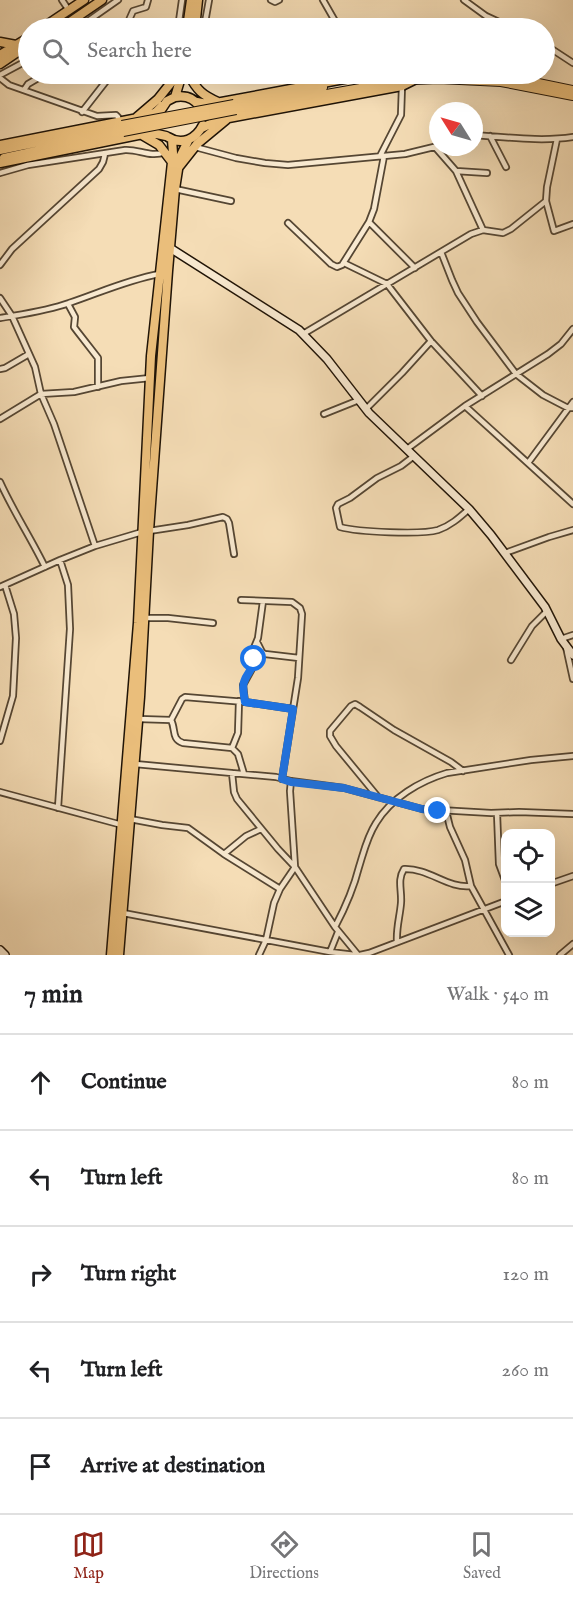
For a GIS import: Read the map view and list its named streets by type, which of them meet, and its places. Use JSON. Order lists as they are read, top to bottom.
{
  "north": "top left",
  "page": {
    "search": "Search here",
    "heading": ["7 min", "Walk · 540 m"],
    "list": [
      ["Continue", "80 m"],
      ["Turn left", "80 m"],
      ["Turn right", "120 m"],
      ["Turn left", "260 m"],
      "Arrive at destination"
    ],
    "nav": ["Map", "Directions", "Saved"]
  }
}
